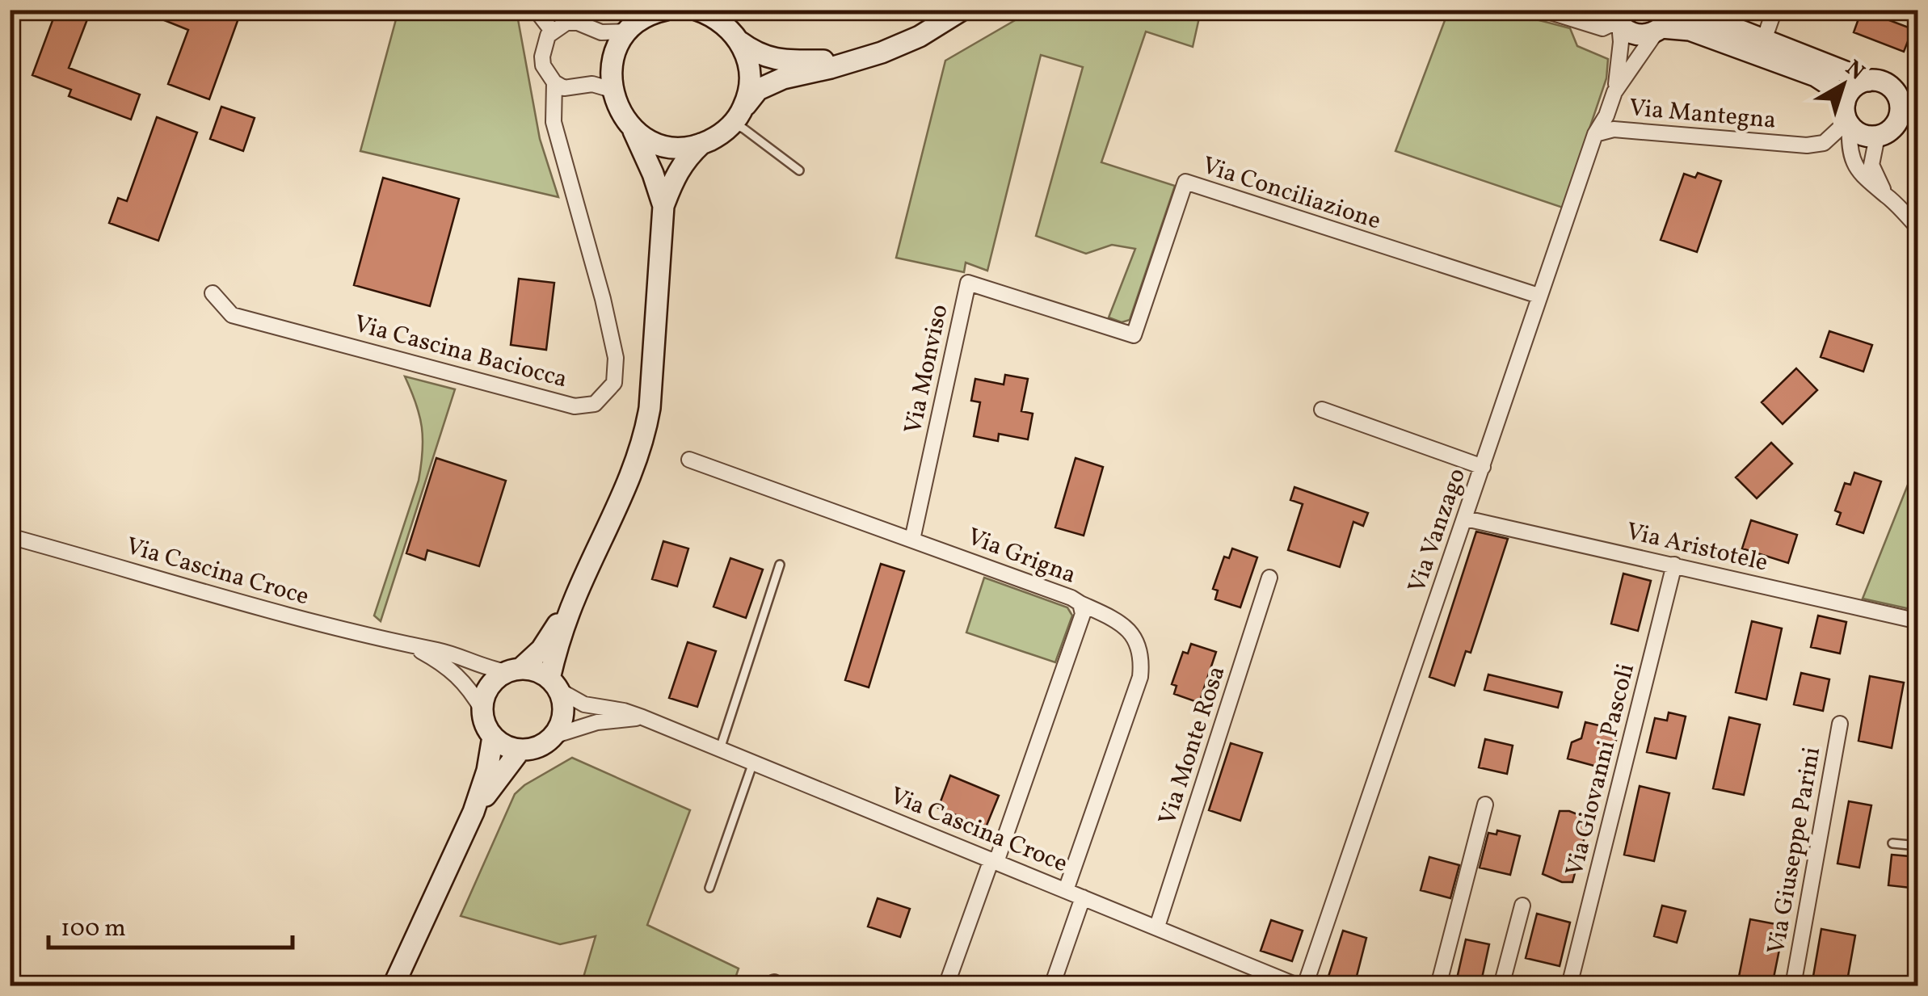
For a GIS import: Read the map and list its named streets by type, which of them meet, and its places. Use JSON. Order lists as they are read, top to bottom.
{
  "streets": {
    "street": [
      "Via Mantegna",
      "Via Conciliazione",
      "Via Cascina Baciocca",
      "Via Monviso",
      "Via Vanzago",
      "Via Aristotele",
      "Via Grigna",
      "Via Cascina Croce",
      "Via Monte Rosa",
      "Via Giovanni Pascoli",
      "Via Giuseppe Parini"
    ]
  },
  "crossings": [
    ["Via Mantegna", "Via Vanzago"],
    ["Via Conciliazione", "Via Monviso"],
    ["Via Conciliazione", "Via Vanzago"],
    ["Via Monviso", "Via Grigna"],
    ["Via Vanzago", "Via Aristotele"],
    ["Via Aristotele", "Via Giovanni Pascoli"],
    ["Via Grigna", "Via Cascina Croce"],
    ["Via Cascina Croce", "Via Monte Rosa"]
  ],
  "scale_bar": "100 m",
  "north": "top right"
}
